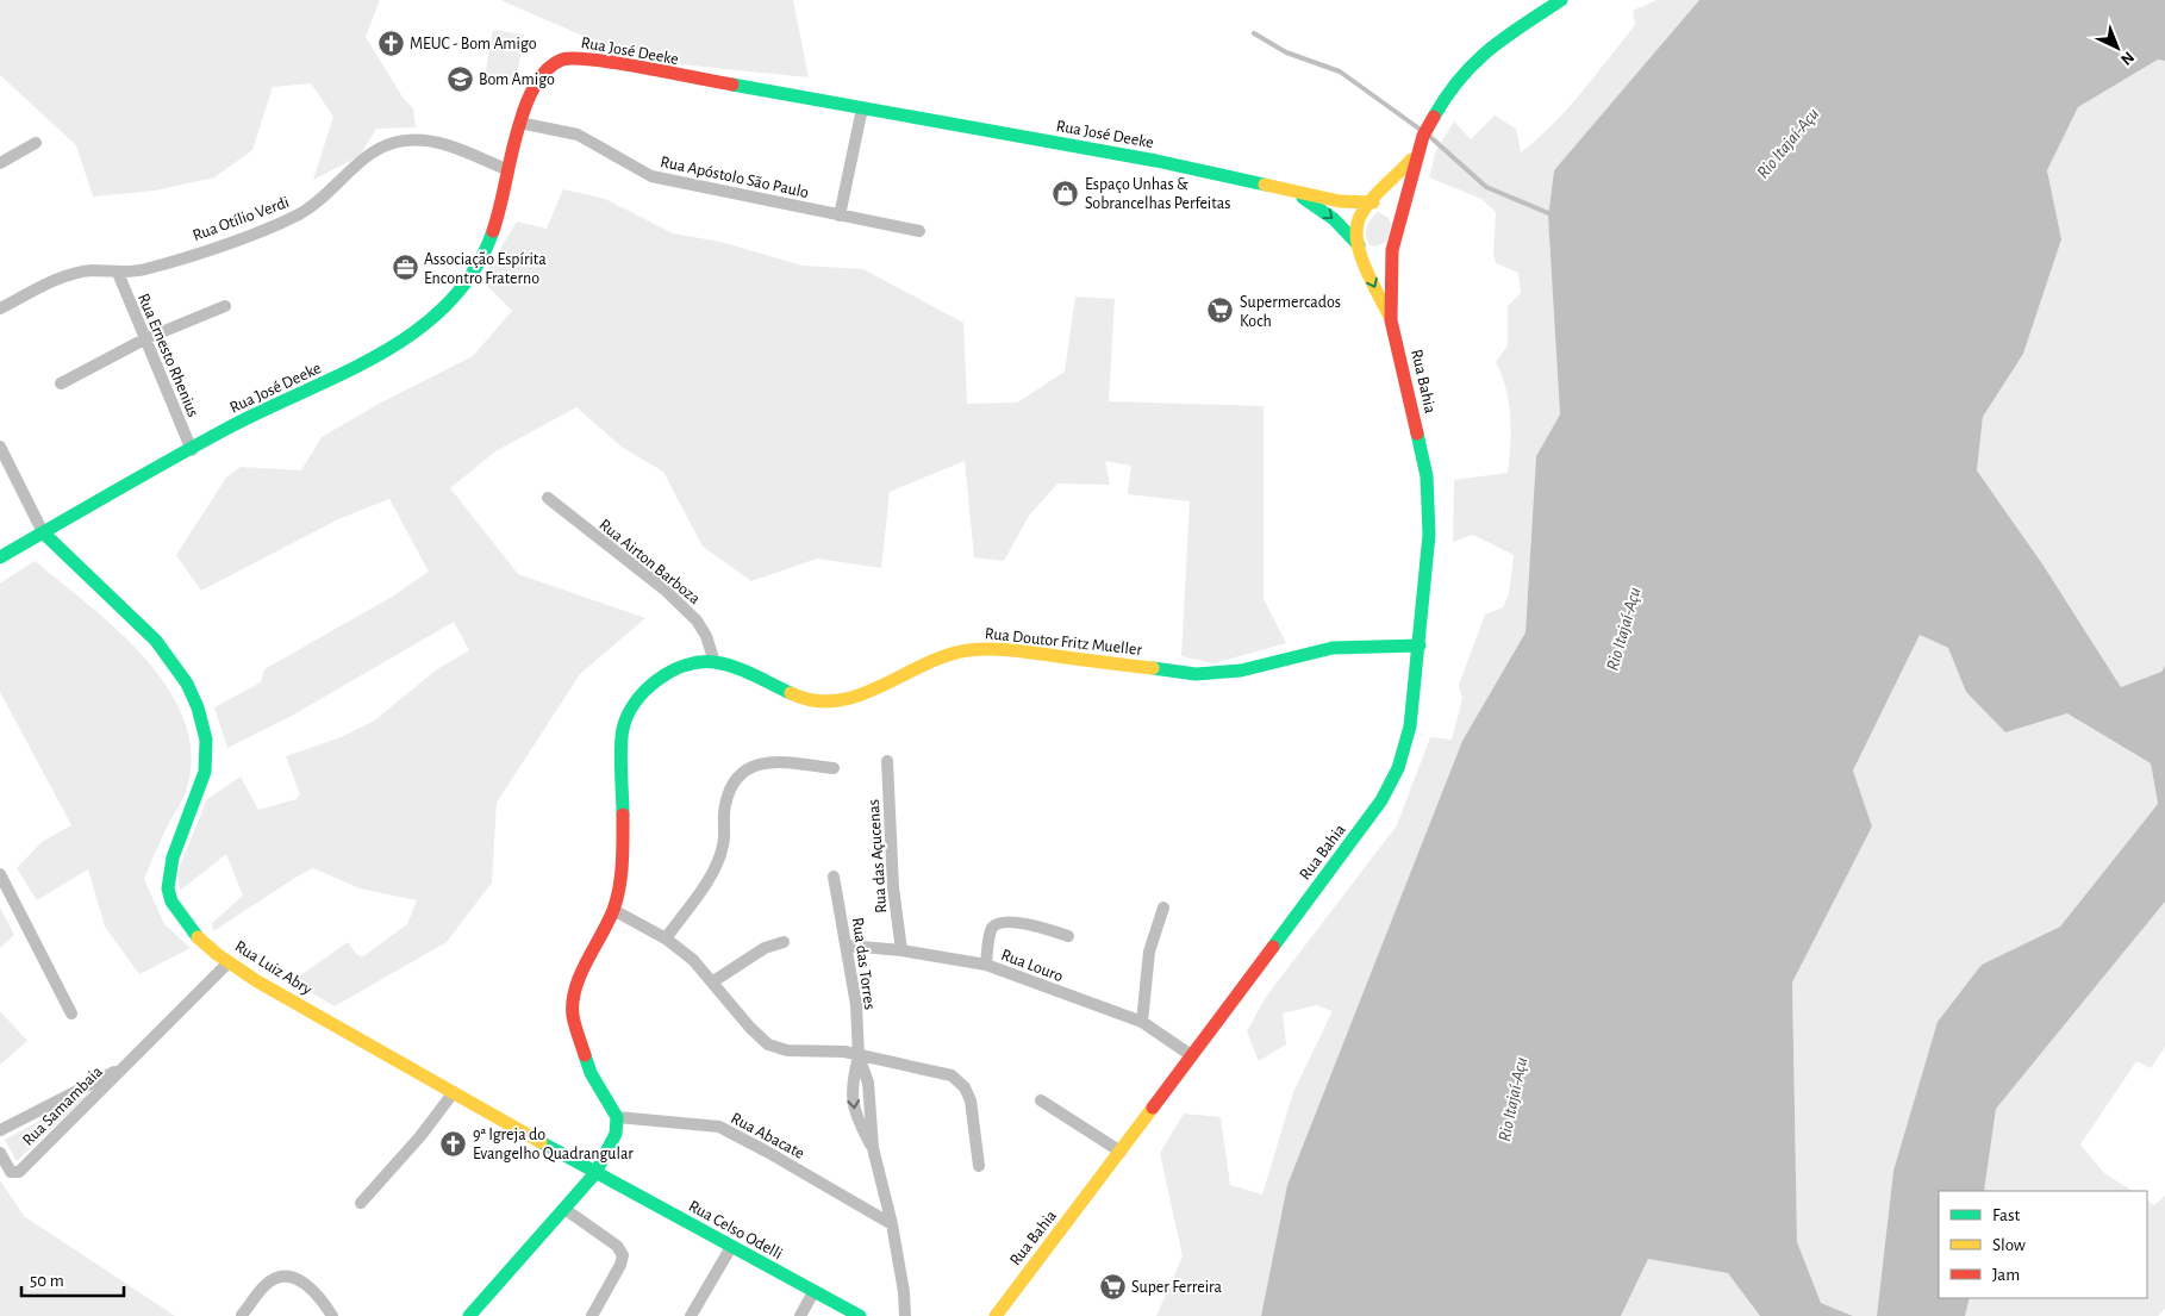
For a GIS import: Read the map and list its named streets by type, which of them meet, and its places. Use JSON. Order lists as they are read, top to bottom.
{
  "streets": {
    "street": [
      "Rua José Deeke",
      "Rua Apóstolo São Paulo",
      "Rua Otílio Verdi",
      "Rua Ernesto Rhenius",
      "Rua Bahia",
      "Rua Airton Barboza",
      "Rua Doutor Fritz Mueller",
      "Rua das Açucenas",
      "Rua das Torres",
      "Rua Louro",
      "Rua Luiz Abry",
      "Rua Samambaia",
      "Rua Abacate",
      "Rua Celso Odelli"
    ]
  },
  "crossings": [
    ["Rua José Deeke", "Rua Apóstolo São Paulo"],
    ["Rua José Deeke", "Rua Otílio Verdi"],
    ["Rua José Deeke", "Rua Ernesto Rhenius"],
    ["Rua José Deeke", "Rua Bahia"],
    ["Rua José Deeke", "Rua Luiz Abry"],
    ["Rua Otílio Verdi", "Rua Ernesto Rhenius"],
    ["Rua Bahia", "Rua Doutor Fritz Mueller"],
    ["Rua Bahia", "Rua Louro"],
    ["Rua Airton Barboza", "Rua Doutor Fritz Mueller"],
    ["Rua Doutor Fritz Mueller", "Rua Abacate"],
    ["Rua das Açucenas", "Rua Louro"],
    ["Rua das Torres", "Rua Louro"],
    ["Rua das Torres", "Rua Abacate"],
    ["Rua Luiz Abry", "Rua Samambaia"],
    ["Rua Luiz Abry", "Rua Celso Odelli"]
  ],
  "water": ["Rio Itajaí-Açu"],
  "places": {
    "church": ["MEUC - Bom Amigo", "9ª Igreja do Evangelho Quadrangular"],
    "school or university": ["Bom Amigo"],
    "shop": ["Espaço Unhas & Sobrancelhas Perfeitas"],
    "office": ["Associação Espírita Encontro Fraterno"],
    "supermarket": ["Supermercados Koch", "Super Ferreira"]
  },
  "legend": ["Fast", "Slow", "Jam"],
  "scale_bar": "50 m",
  "north": "bottom right"
}
